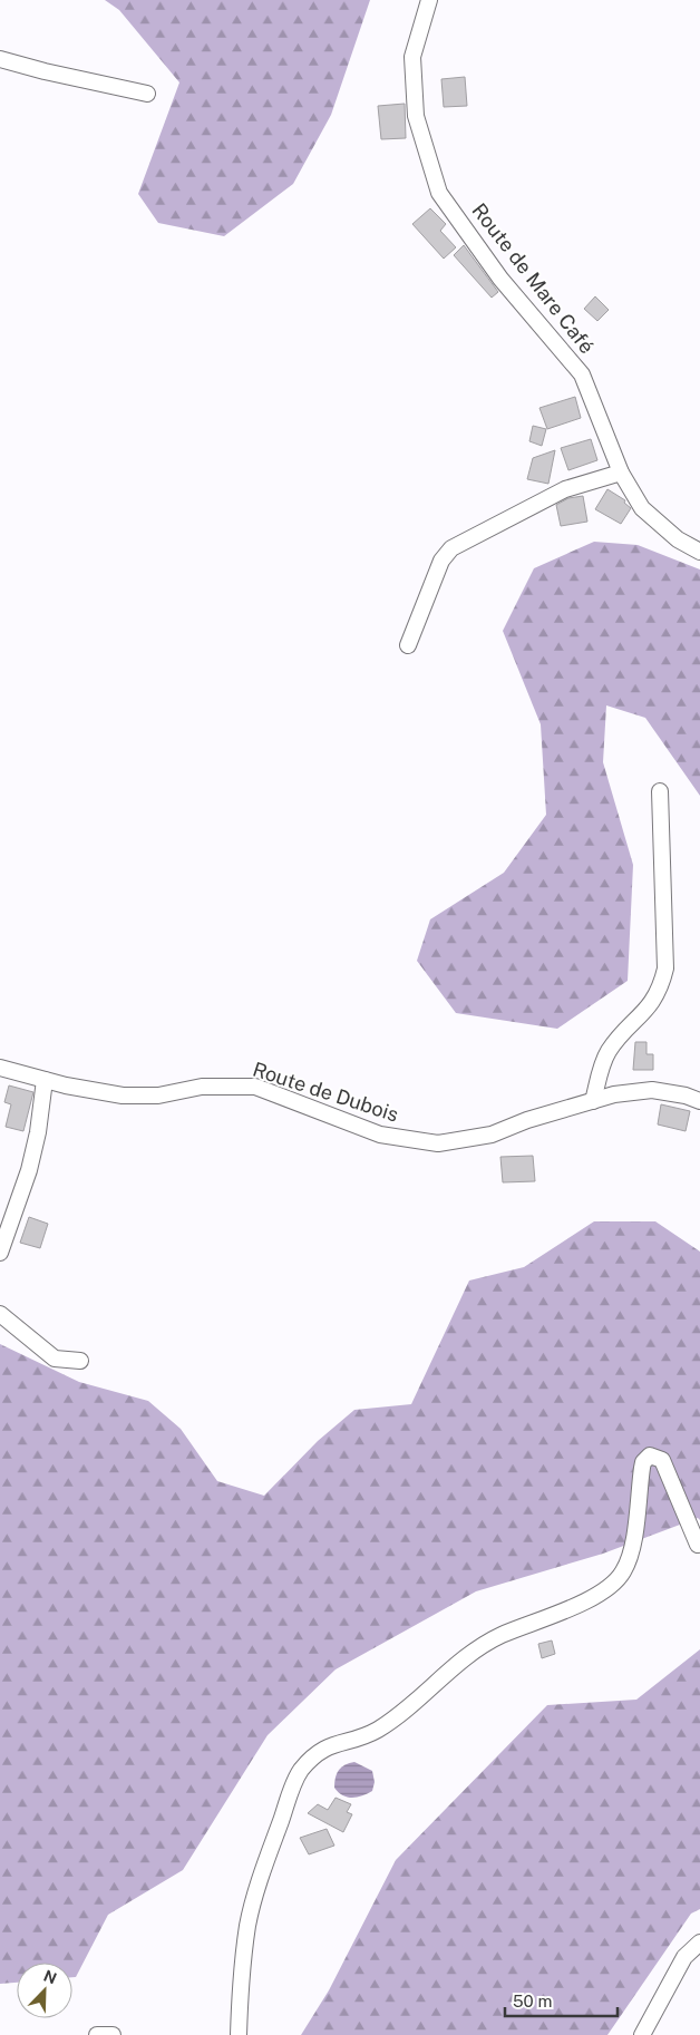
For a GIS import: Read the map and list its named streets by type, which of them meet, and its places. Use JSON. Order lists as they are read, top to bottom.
{
  "streets": {
    "street": ["Route de Mare Café", "Route de Dubois"]
  },
  "scale_bar": "50 m",
  "north": "top right"
}
